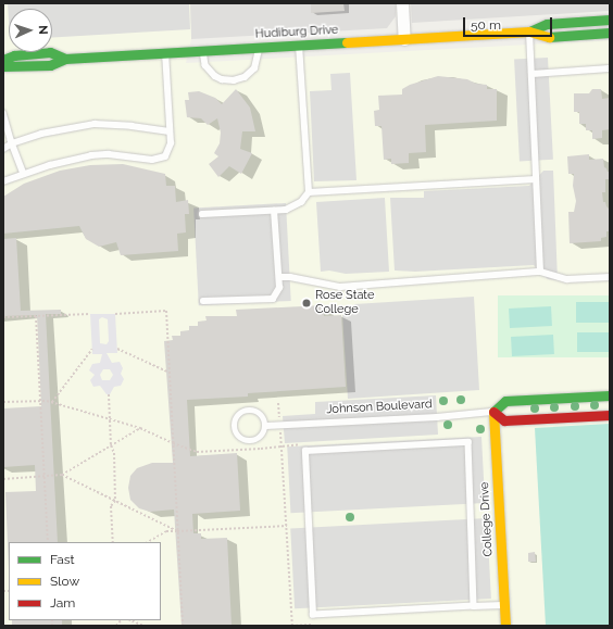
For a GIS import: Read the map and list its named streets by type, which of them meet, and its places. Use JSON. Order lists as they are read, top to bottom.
{
  "streets": {
    "street": ["Hudiburg Drive", "Johnson Boulevard", "College Drive"]
  },
  "crossings": [
    ["Johnson Boulevard", "College Drive"]
  ],
  "places": ["Rose State College"],
  "legend": ["Fast", "Slow", "Jam"],
  "scale_bar": "50 m",
  "north": "right"
}
